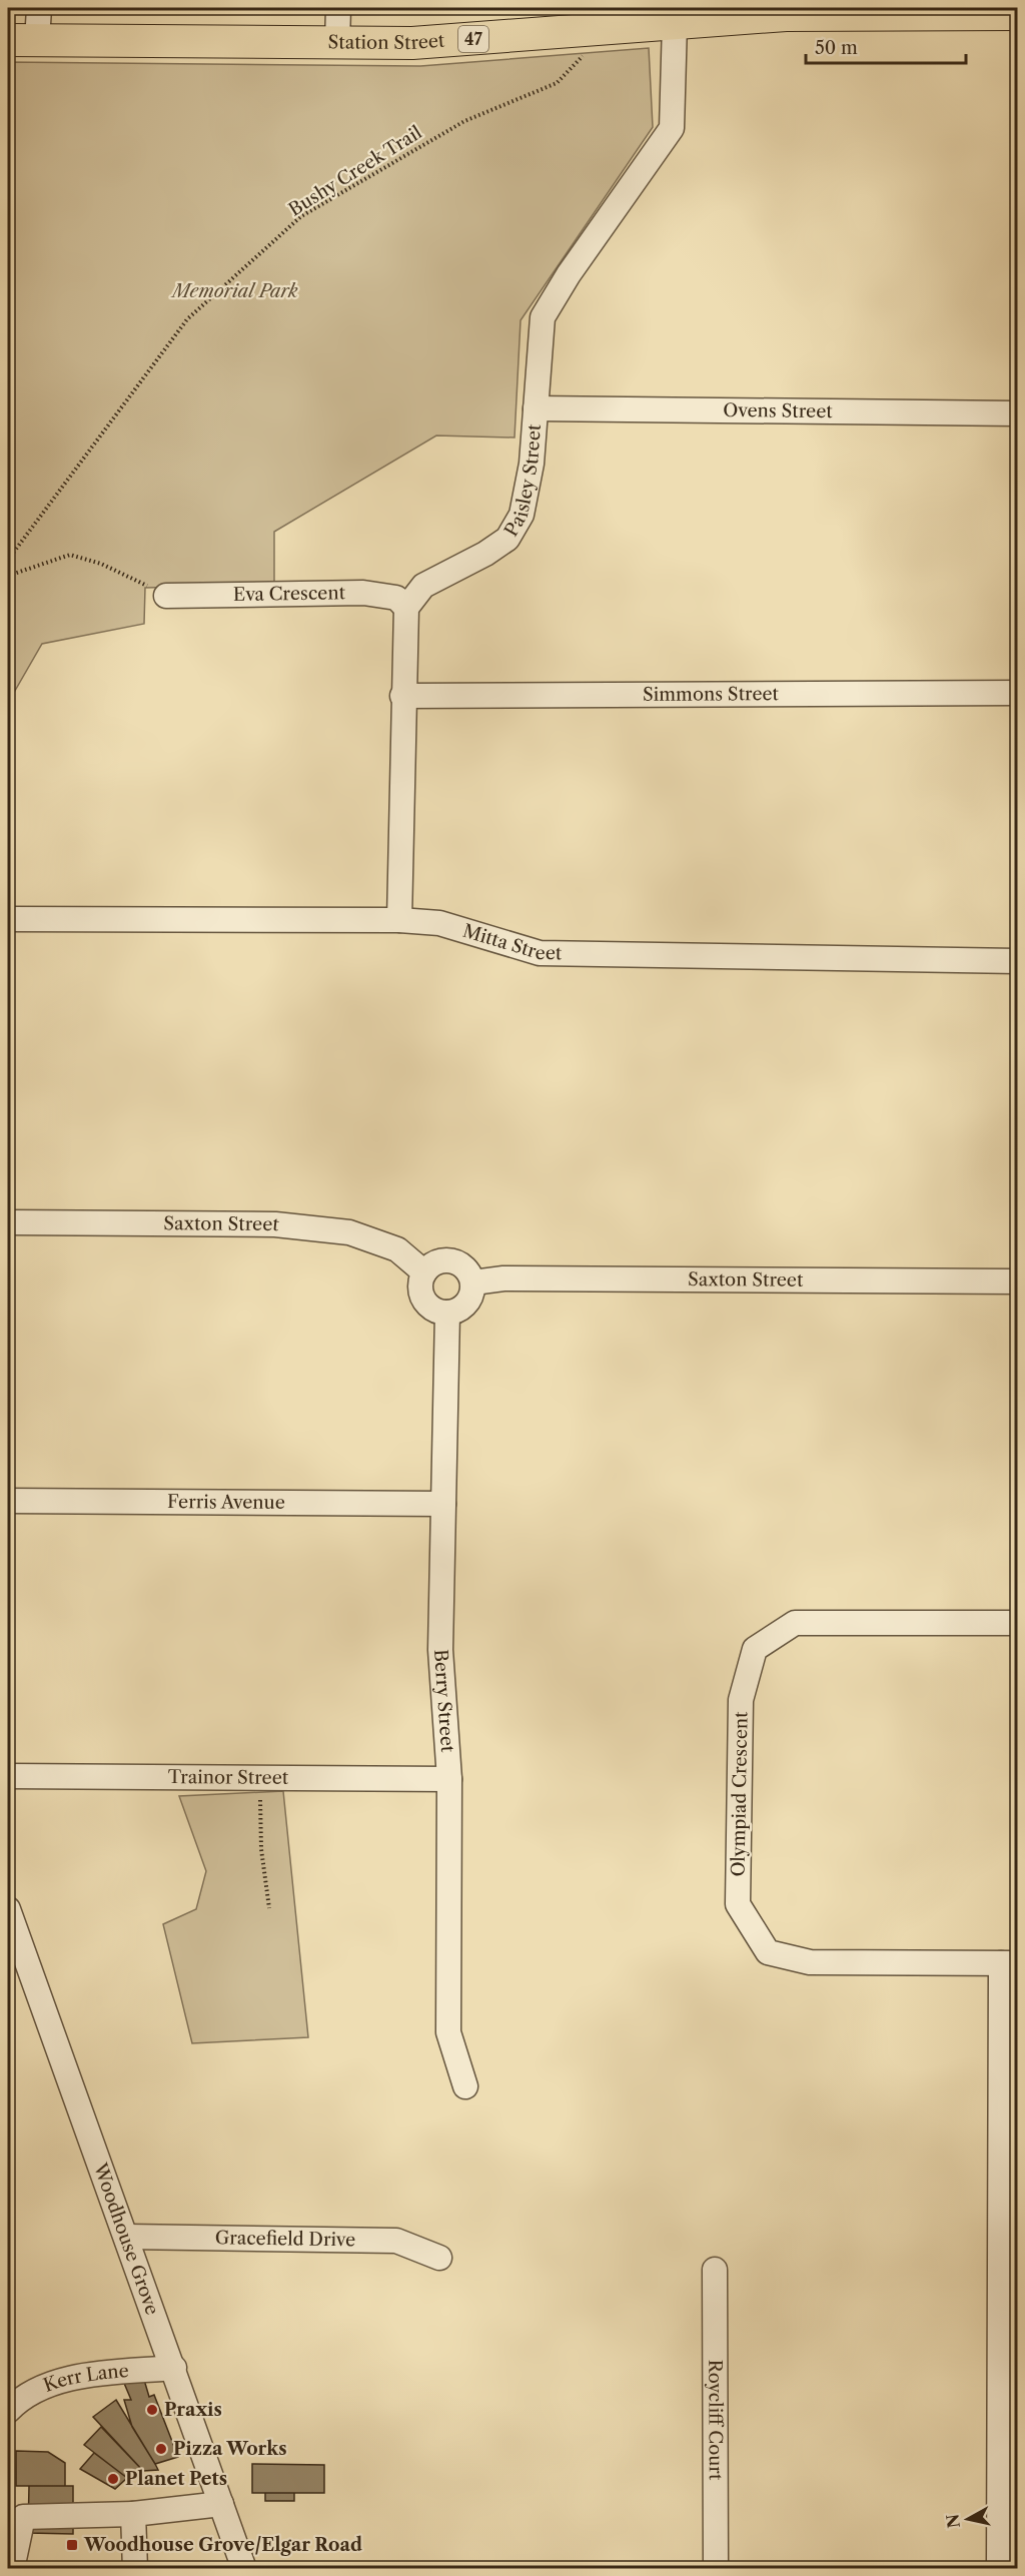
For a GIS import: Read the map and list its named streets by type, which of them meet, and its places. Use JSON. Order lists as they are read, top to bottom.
{
  "streets": {
    "main road": ["47", "Station Street"],
    "street": [
      "Ovens Street",
      "Paisley Street",
      "Eva Crescent",
      "Simmons Street",
      "Mitta Street",
      "Saxton Street",
      "Ferris Avenue",
      "Berry Street",
      "Trainor Street",
      "Olympiad Crescent",
      "Woodhouse Grove",
      "Gracefield Drive",
      "Kerr Lane",
      "Roycliff Court"
    ],
    "path": ["Bushy Creek Trail"]
  },
  "crossings": [
    ["Station Street", "Bushy Creek Trail"],
    ["Station Street", "Paisley Street"],
    ["Ovens Street", "Paisley Street"],
    ["Paisley Street", "Eva Crescent"],
    ["Saxton Street", "Berry Street"],
    ["Ferris Avenue", "Berry Street"],
    ["Berry Street", "Trainor Street"],
    ["Woodhouse Grove", "Gracefield Drive"],
    ["Woodhouse Grove", "Kerr Lane"]
  ],
  "parks": ["Memorial Park"],
  "places": {
    "other": ["Praxis", "Pizza Works", "Planet Pets"],
    "transit": ["Woodhouse Grove/Elgar Road"]
  },
  "scale_bar": "50 m",
  "north": "left"
}
